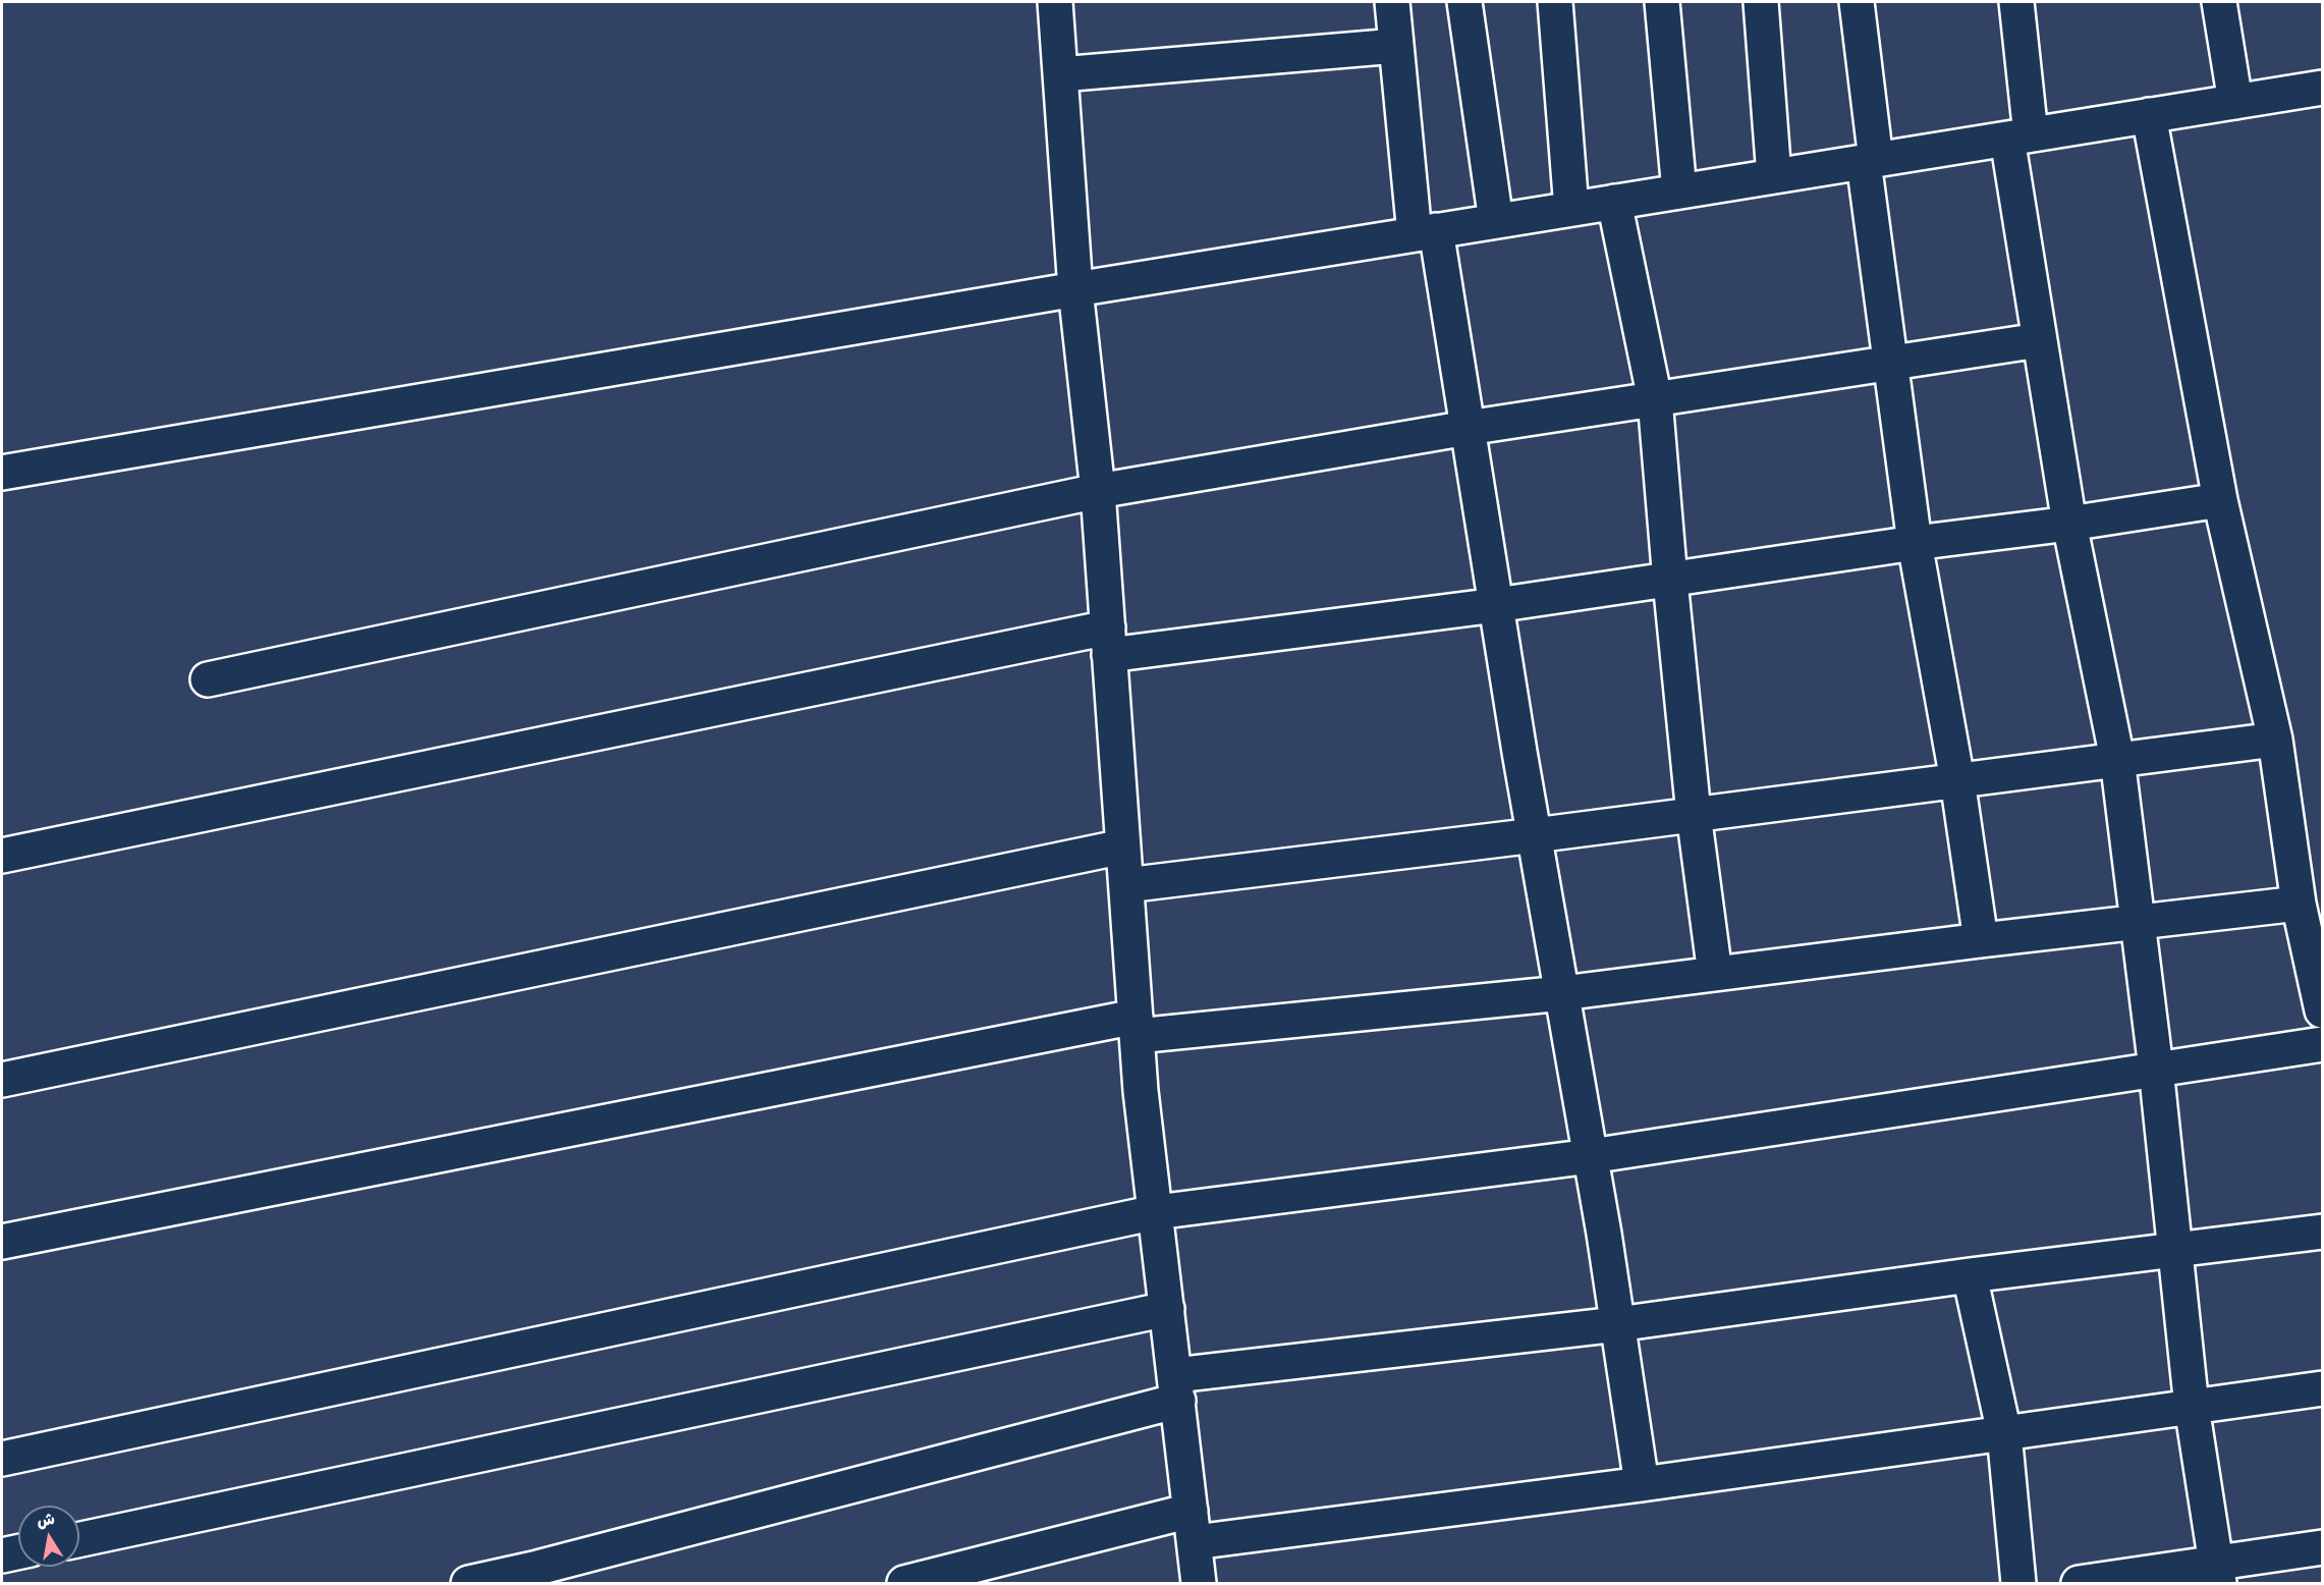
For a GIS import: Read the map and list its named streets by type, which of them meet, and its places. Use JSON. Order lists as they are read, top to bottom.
{
  "north": "top"
}
